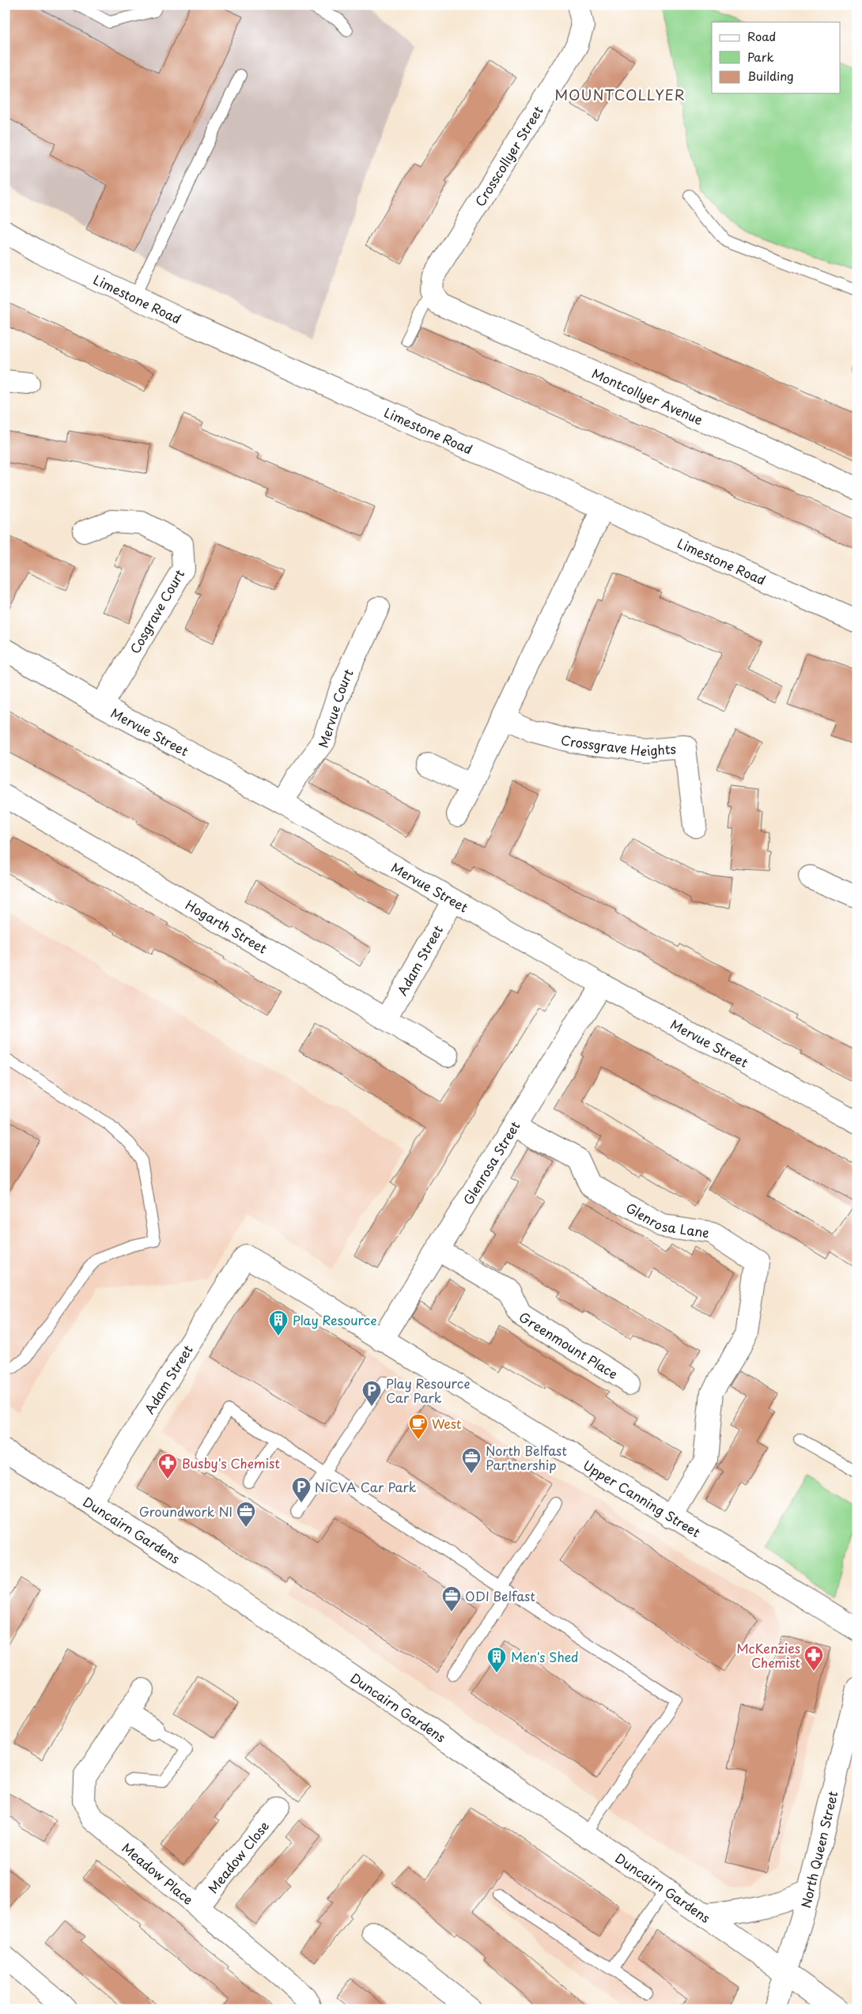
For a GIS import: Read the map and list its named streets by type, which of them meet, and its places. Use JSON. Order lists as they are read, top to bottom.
{
  "streets": {
    "street": [
      "Crosscollyer Street",
      "Limestone Road",
      "Montcollyer Avenue",
      "Cosgrave Court",
      "Mervue Court",
      "Mervue Street",
      "Crossgrave Heights",
      "Hogarth Street",
      "Adam Street",
      "Glenrosa Street",
      "Glenrosa Lane",
      "Greenmount Place",
      "Upper Canning Street",
      "Duncairn Gardens",
      "North Queen Street",
      "Meadow Close",
      "Meadow Place"
    ]
  },
  "crossings": [
    ["Crosscollyer Street", "Montcollyer Avenue"],
    ["Cosgrave Court", "Mervue Street"],
    ["Mervue Court", "Mervue Street"],
    ["Mervue Street", "Adam Street"],
    ["Mervue Street", "Glenrosa Street"],
    ["Hogarth Street", "Adam Street"],
    ["Adam Street", "Upper Canning Street"],
    ["Adam Street", "Duncairn Gardens"],
    ["Glenrosa Street", "Glenrosa Lane"],
    ["Glenrosa Street", "Greenmount Place"],
    ["Glenrosa Street", "Upper Canning Street"],
    ["Glenrosa Lane", "Upper Canning Street"],
    ["Duncairn Gardens", "North Queen Street"],
    ["Meadow Close", "Meadow Place"]
  ],
  "districts": ["MOUNTCOLLYER"],
  "places": {
    "building": ["Play Resource", "Men's Shed"],
    "parking": ["Play Resource Car Park", "NICVA Car Park"],
    "cafe": ["West"],
    "office": ["North Belfast Partnership", "Groundwork NI", "ODI Belfast"],
    "pharmacy": ["Busby's Chemist", "McKenzies Chemist"]
  },
  "legend": ["Road", "Park", "Building"]
}
